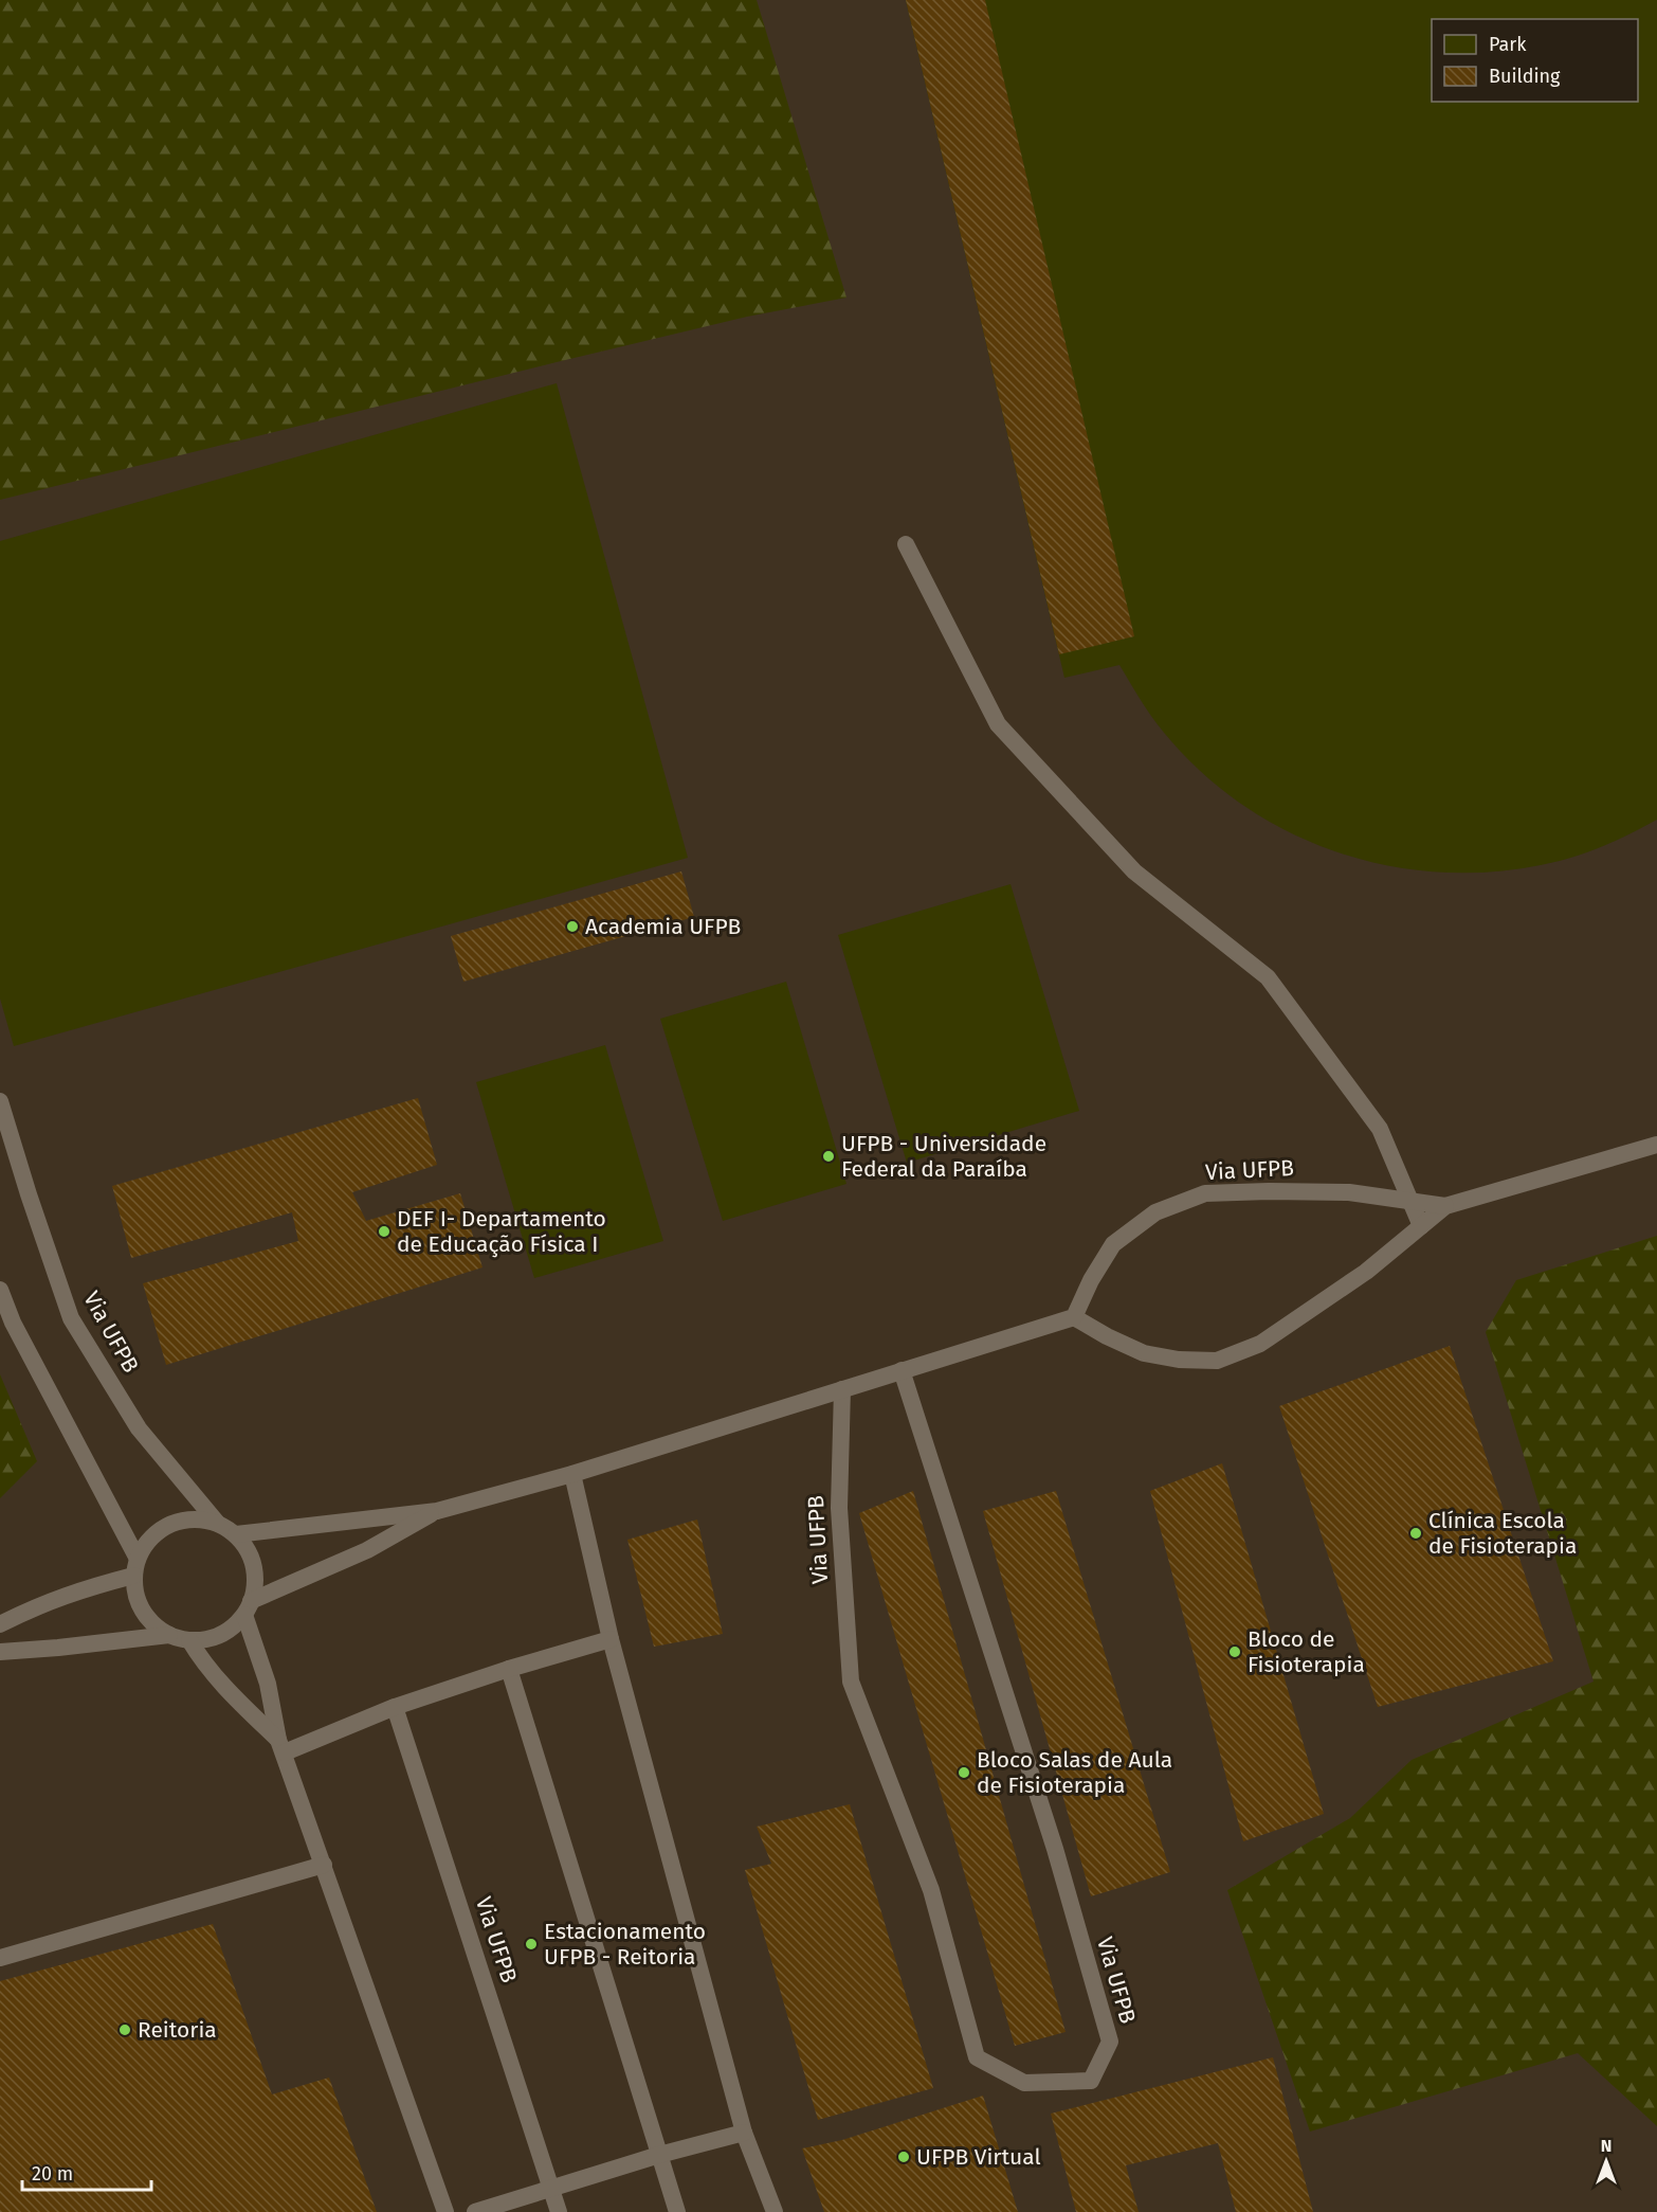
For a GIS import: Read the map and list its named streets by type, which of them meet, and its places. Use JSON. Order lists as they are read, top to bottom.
{
  "streets": {
    "lane": ["Via UFPB"]
  },
  "places": [
    "Academia UFPB",
    "UFPB - Universidade Federal da Paraíba",
    "DEF I- Departamento de Educação Física I",
    "Clínica Escola de Fisioterapia",
    "Bloco de Fisioterapia",
    "Bloco Salas de Aula de Fisioterapia",
    "Estacionamento UFPB - Reitoria",
    "Reitoria",
    "UFPB Virtual"
  ],
  "legend": ["Park", "Building"],
  "scale_bar": "20 m",
  "north": "top"
}
